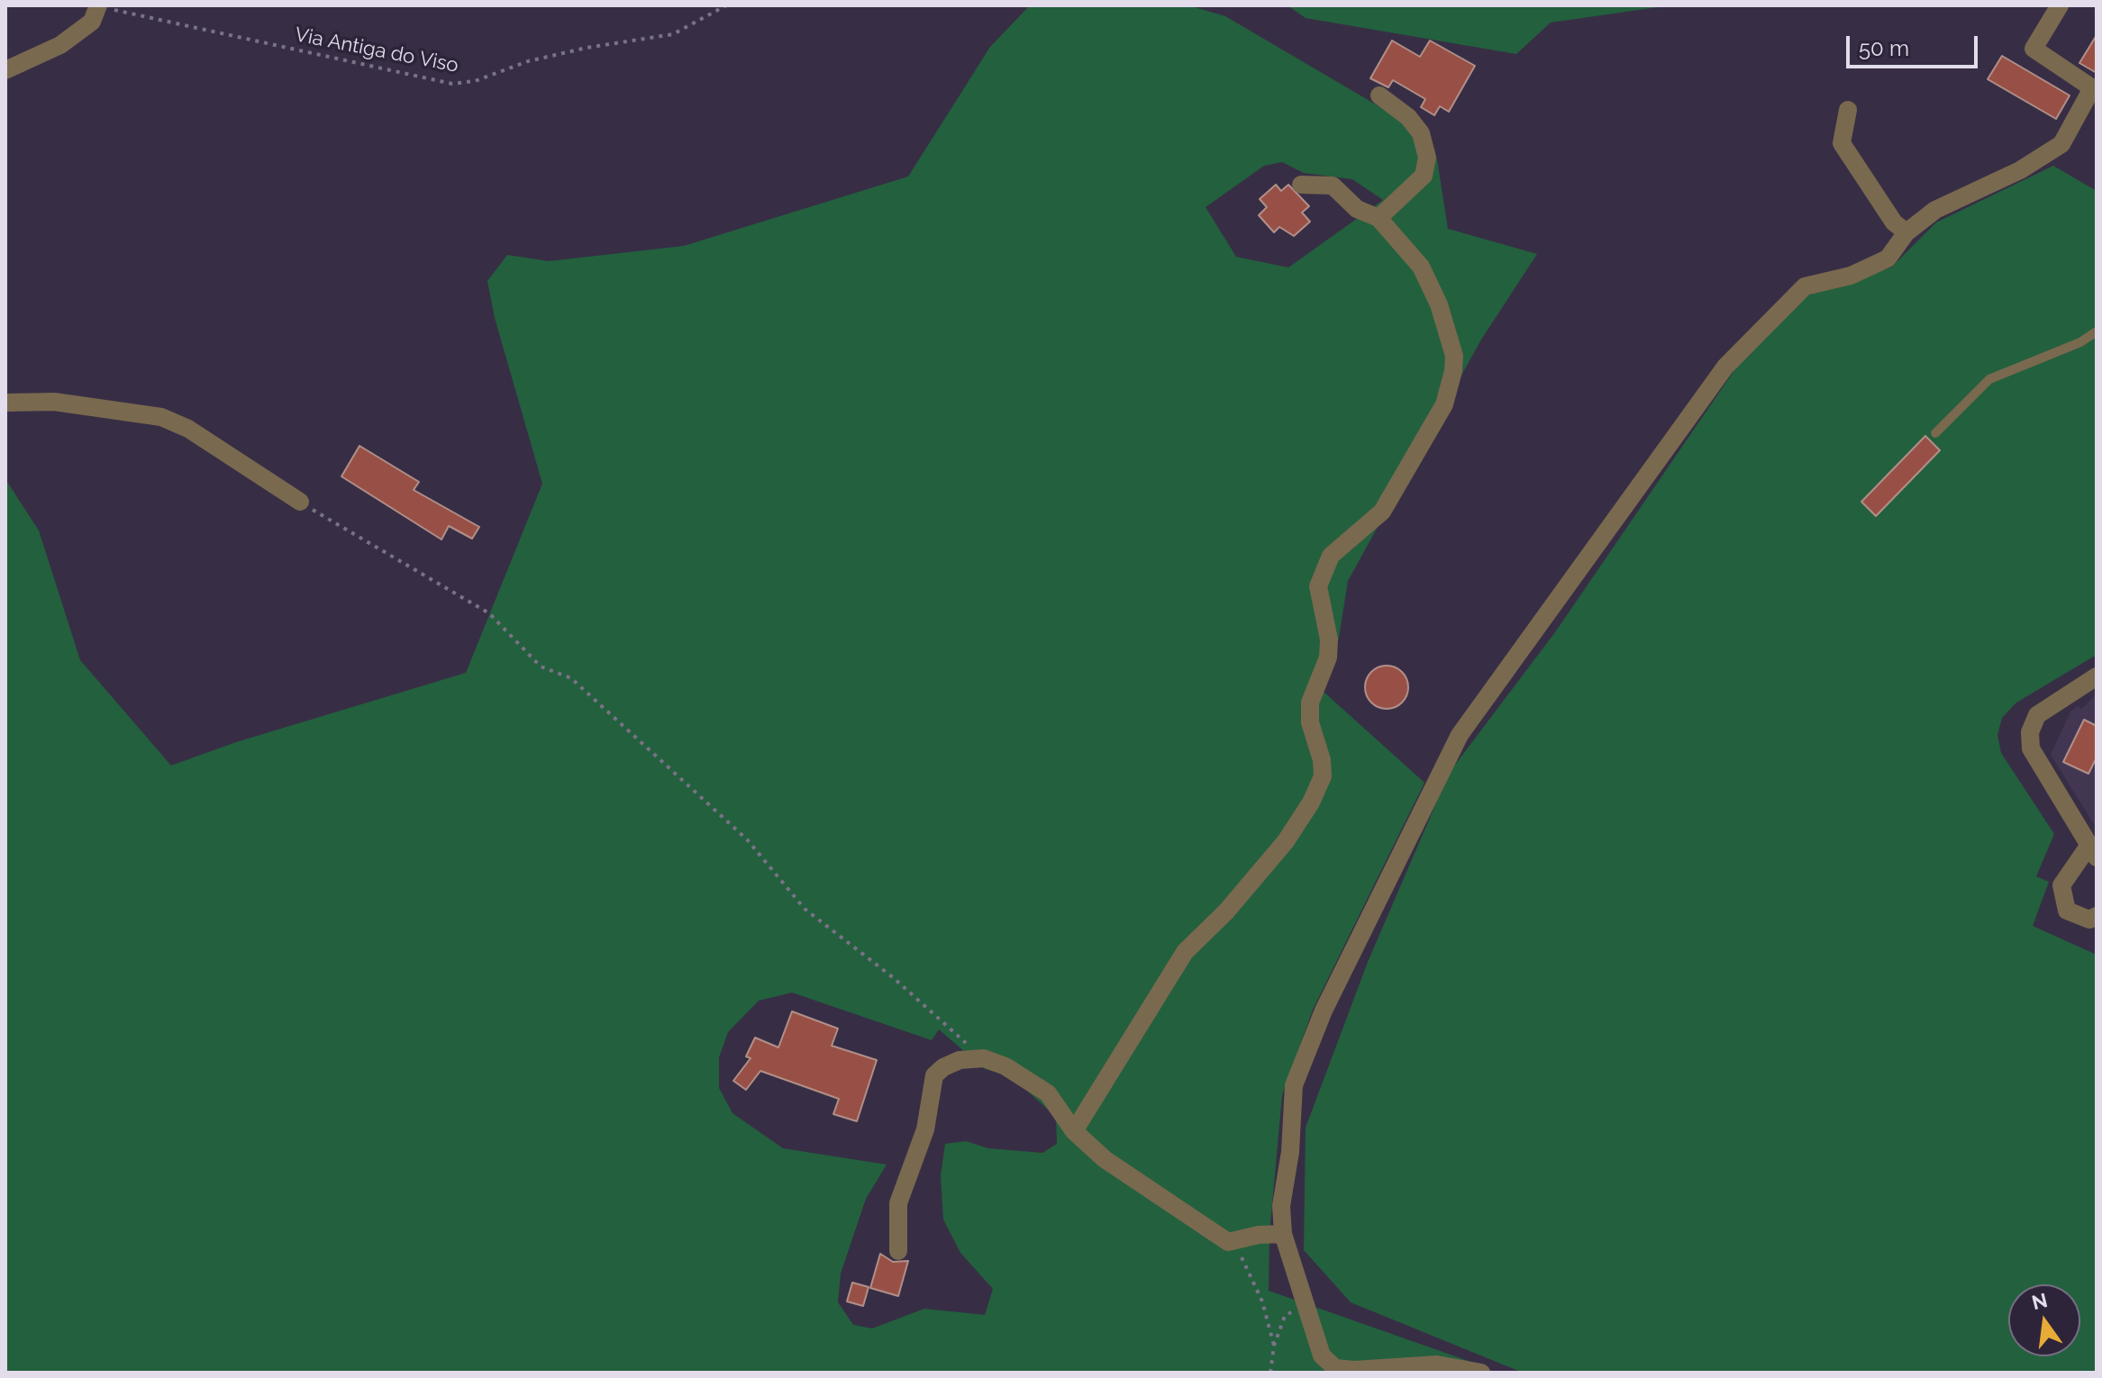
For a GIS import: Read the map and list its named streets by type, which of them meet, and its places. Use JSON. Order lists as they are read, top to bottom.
{
  "streets": {
    "path": ["Via Antiga do Viso"]
  },
  "scale_bar": "50 m",
  "north": "top"
}
